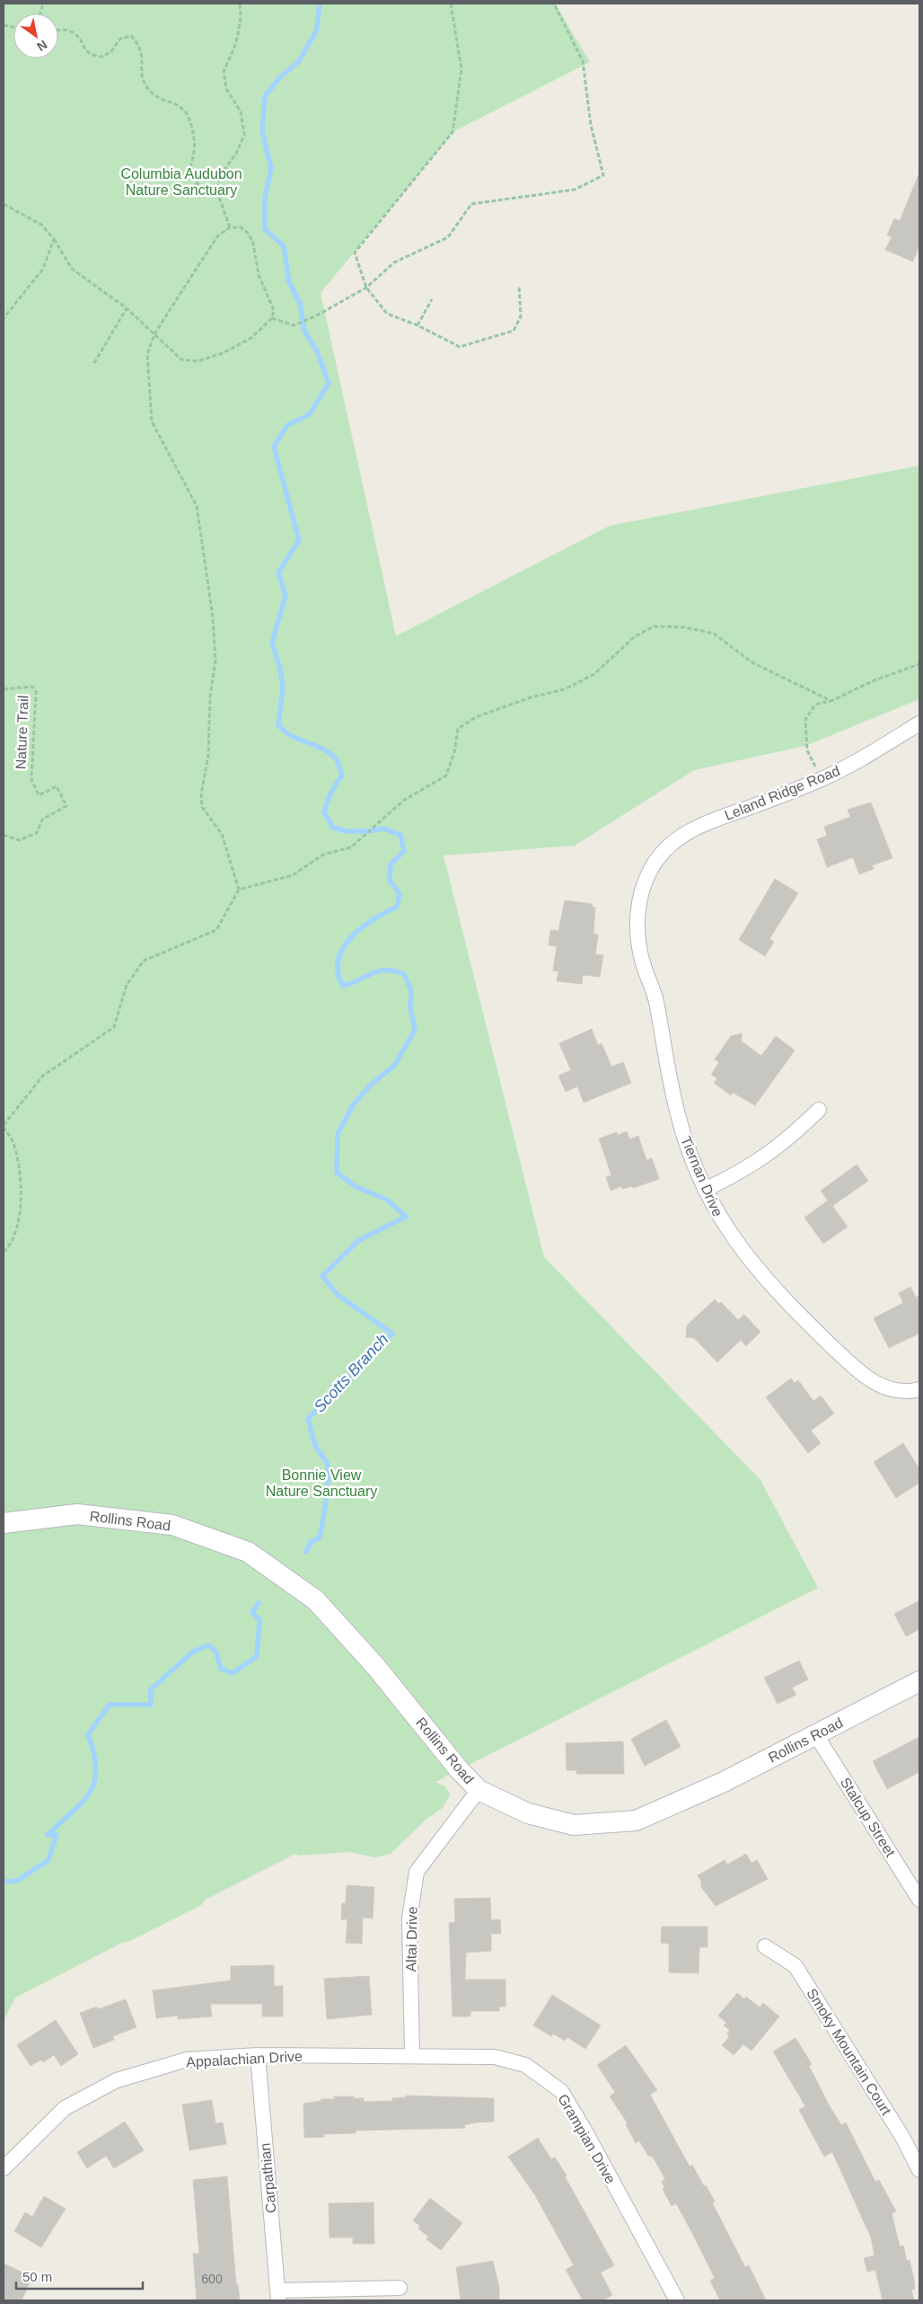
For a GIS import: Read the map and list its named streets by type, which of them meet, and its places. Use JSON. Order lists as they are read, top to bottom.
{
  "streets": {
    "street": [
      "Leland Ridge Road",
      "Tiernan Drive",
      "Rollins Road",
      "Stalcup Street",
      "Altai Drive",
      "Smoky Mountain Court",
      "Appalachian Drive",
      "Grampian Drive",
      "Carpathian"
    ],
    "path": ["Nature Trail"]
  },
  "crossings": [
    ["Leland Ridge Road", "Tiernan Drive"],
    ["Rollins Road", "Stalcup Street"],
    ["Rollins Road", "Altai Drive"],
    ["Altai Drive", "Appalachian Drive"],
    ["Altai Drive", "Grampian Drive"],
    ["Appalachian Drive", "Grampian Drive"],
    ["Appalachian Drive", "Carpathian"]
  ],
  "water": ["Scotts Branch"],
  "parks": ["Columbia Audubon Nature Sanctuary", "Bonnie View Nature Sanctuary"],
  "house_numbers": ["600"],
  "scale_bar": "50 m",
  "north": "bottom right"
}
